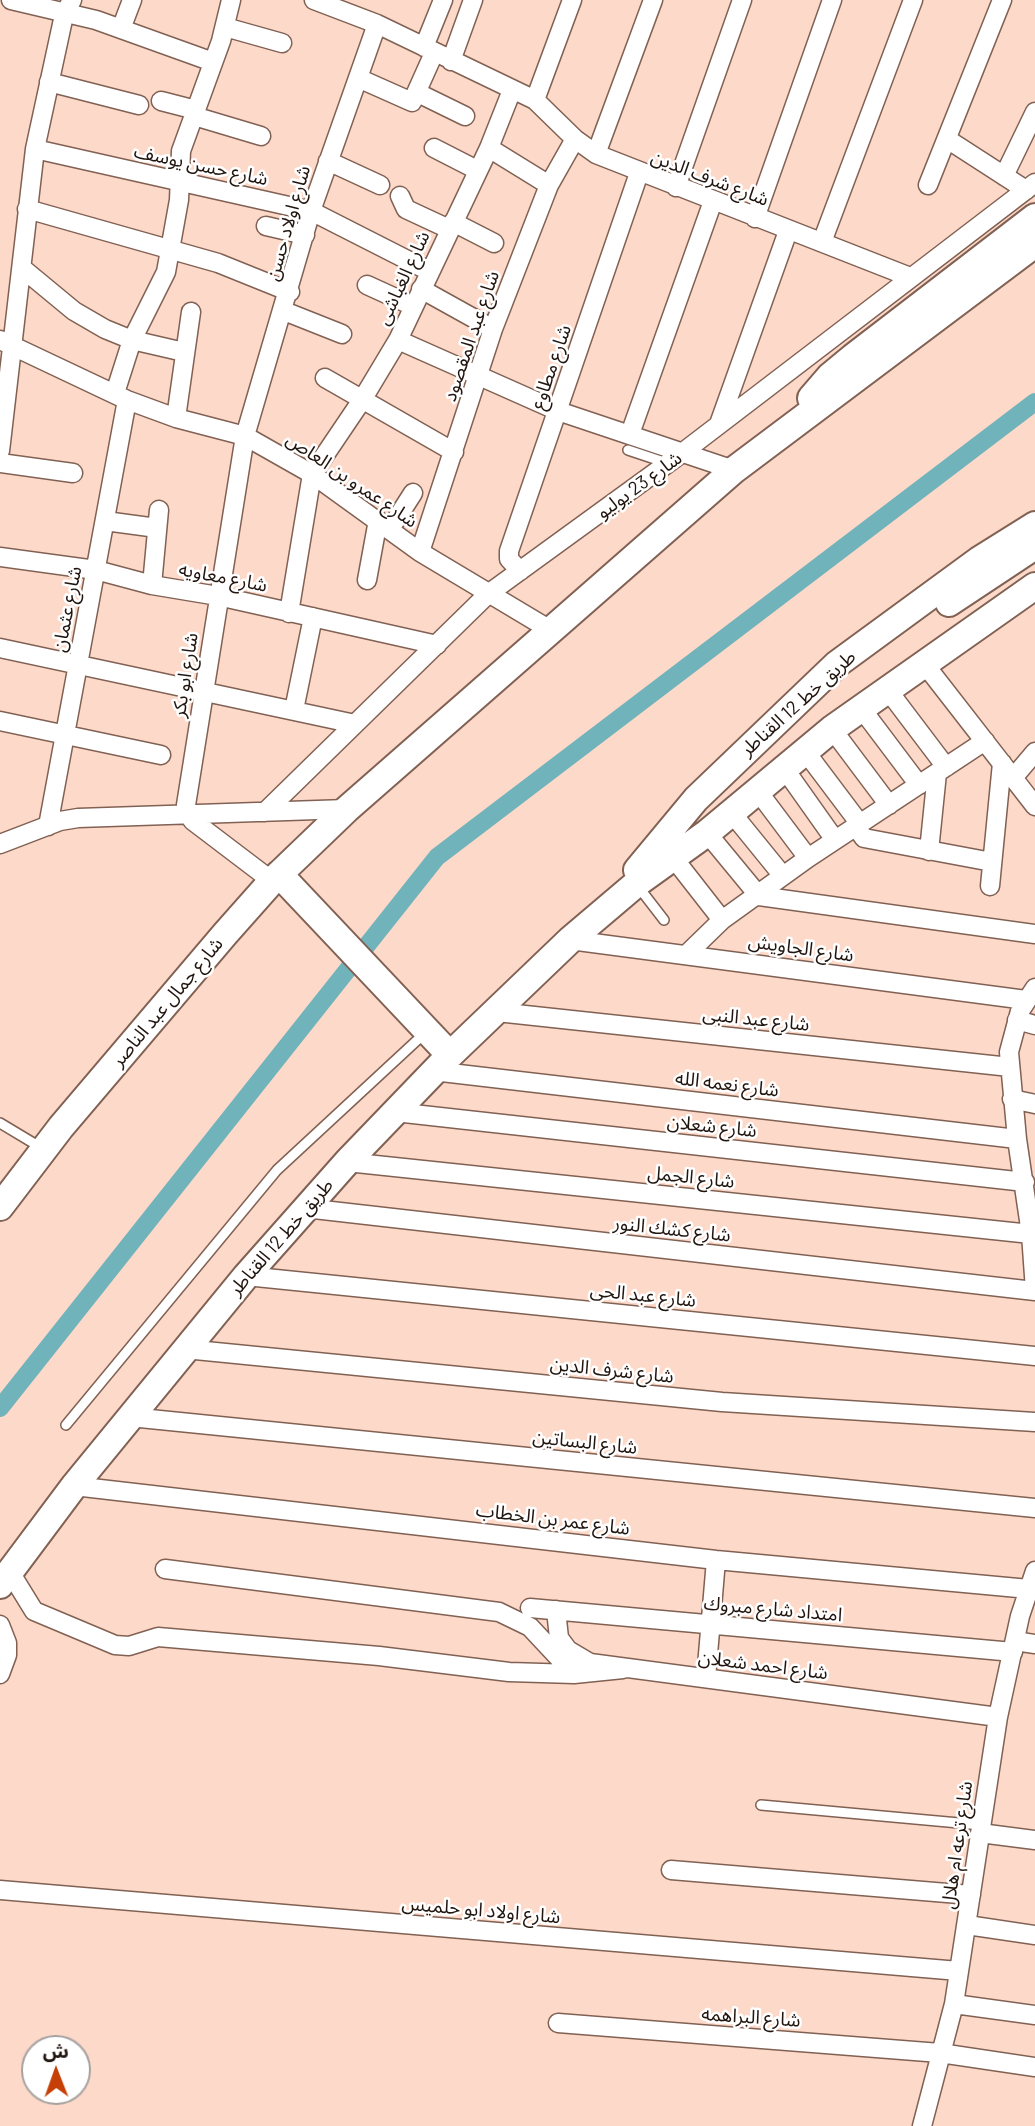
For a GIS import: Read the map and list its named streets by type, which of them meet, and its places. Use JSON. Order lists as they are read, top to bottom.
{
  "streets": {
    "main road": ["طريق خط 12 القناطر", "شارع جمال عبد الناصر"],
    "street": [
      "شارع حسن يوسف",
      "شارع شرف الدين",
      "شارع اولاد حسن",
      "شارع الغباشى",
      "شارع عبد المقصود",
      "شارع مطاوع",
      "شارع عمرو بن العاص",
      "شارع 23 يوليو",
      "شارع معاويه",
      "شارع عثمان",
      "شارع ابو بكر",
      "شارع الجاويش",
      "شارع عبد النبى",
      "شارع نعمه الله",
      "شارع شعلان",
      "شارع الجمل",
      "شارع كشك النور",
      "شارع عبد الحى",
      "شارع البساتين",
      "شارع عمر بن الخطاب",
      "امتداد شارع مبروك",
      "شارع احمد شعلان",
      "شارع ترعه ام هلال",
      "شارع اولاد ابو حلميس",
      "شارع البراهمه"
    ]
  },
  "crossings": [
    ["شارع حسن يوسف", "شارع اولاد حسن"],
    ["شارع حسن يوسف", "شارع الغباشى"],
    ["شارع حسن يوسف", "شارع عثمان"],
    ["شارع شرف الدين", "شارع اولاد حسن"],
    ["شارع شرف الدين", "شارع الغباشى"],
    ["شارع شرف الدين", "شارع عبد المقصود"],
    ["شارع شرف الدين", "شارع مطاوع"],
    ["شارع شرف الدين", "شارع 23 يوليو"],
    ["شارع شرف الدين", "طريق خط 12 القناطر"],
    ["شارع اولاد حسن", "شارع عمرو بن العاص"],
    ["شارع اولاد حسن", "شارع ابو بكر"],
    ["شارع الغباشى", "شارع عمرو بن العاص"],
    ["شارع عبد المقصود", "شارع عمرو بن العاص"],
    ["شارع مطاوع", "شارع 23 يوليو"],
    ["شارع عمرو بن العاص", "شارع 23 يوليو"],
    ["شارع عمرو بن العاص", "شارع عثمان"],
    ["شارع عمرو بن العاص", "شارع ابو بكر"],
    ["شارع 23 يوليو", "شارع معاويه"],
    ["شارع معاويه", "شارع عثمان"],
    ["شارع معاويه", "شارع ابو بكر"],
    ["طريق خط 12 القناطر", "شارع الجاويش"],
    ["طريق خط 12 القناطر", "شارع عبد النبى"],
    ["طريق خط 12 القناطر", "شارع نعمه الله"],
    ["طريق خط 12 القناطر", "شارع شعلان"],
    ["طريق خط 12 القناطر", "شارع الجمل"],
    ["طريق خط 12 القناطر", "شارع كشك النور"],
    ["طريق خط 12 القناطر", "شارع عبد الحى"],
    ["طريق خط 12 القناطر", "شارع البساتين"],
    ["طريق خط 12 القناطر", "شارع عمر بن الخطاب"],
    ["شارع عمر بن الخطاب", "شارع ترعه ام هلال"],
    ["امتداد شارع مبروك", "شارع احمد شعلان"],
    ["امتداد شارع مبروك", "شارع ترعه ام هلال"],
    ["شارع احمد شعلان", "شارع ترعه ام هلال"],
    ["شارع ترعه ام هلال", "شارع اولاد ابو حلميس"],
    ["شارع ترعه ام هلال", "شارع البراهمه"]
  ],
  "north": "top"
}
